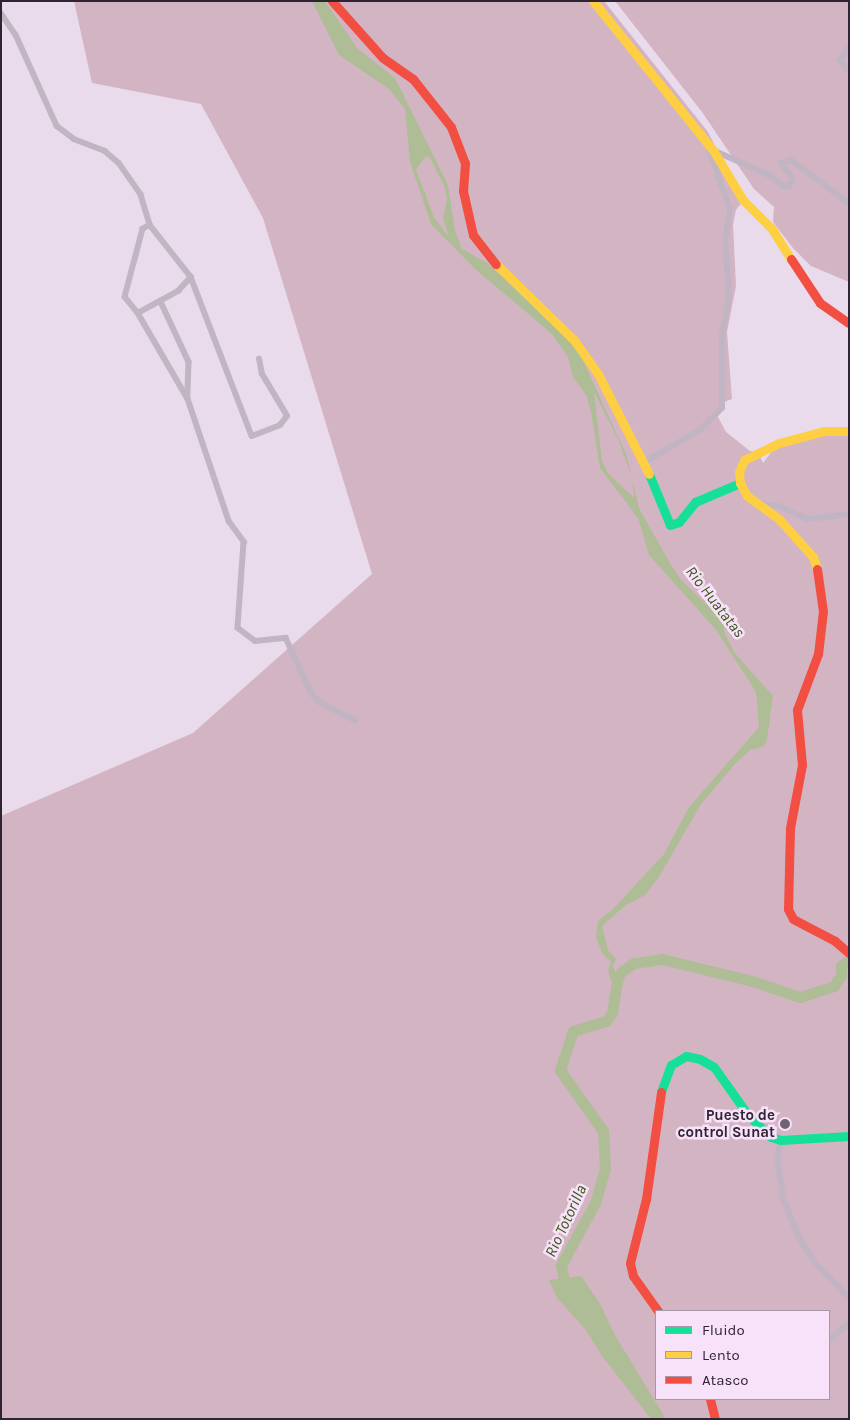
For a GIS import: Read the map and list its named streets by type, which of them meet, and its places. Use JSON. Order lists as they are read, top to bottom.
{
  "water": ["Rio Huatatas", "Rio Totorilla"],
  "places": ["Puesto de control Sunat"],
  "legend": ["Fluido", "Lento", "Atasco"]
}
